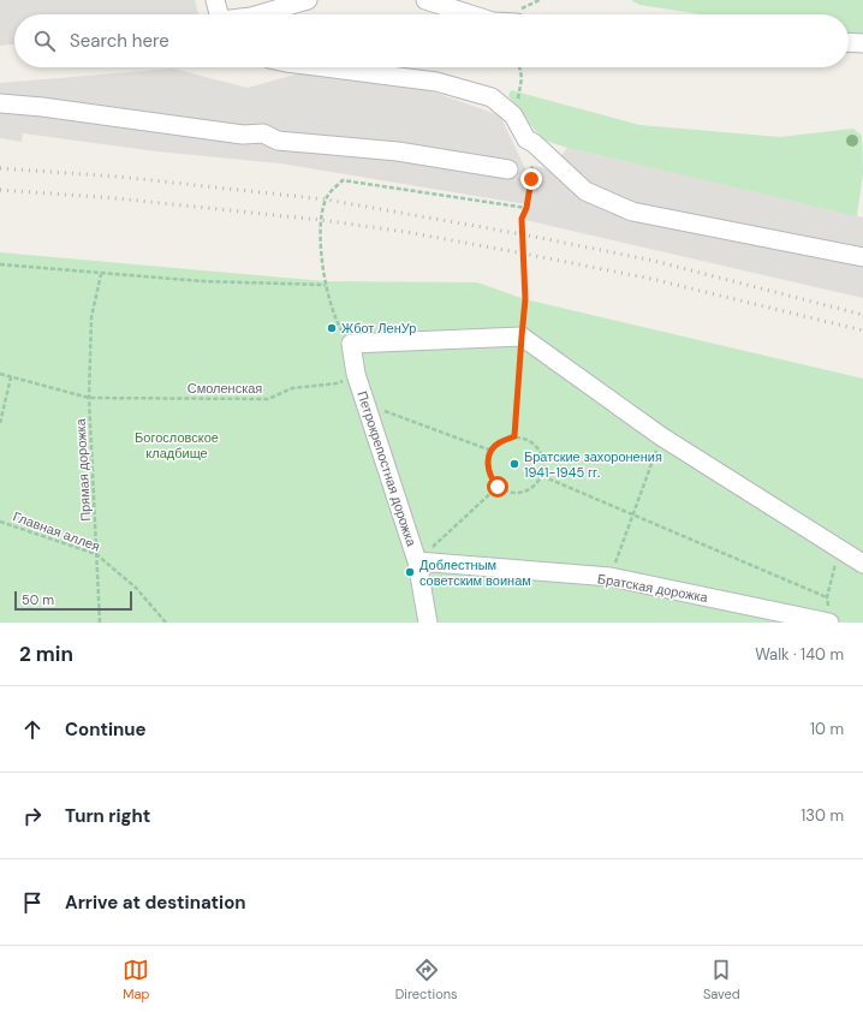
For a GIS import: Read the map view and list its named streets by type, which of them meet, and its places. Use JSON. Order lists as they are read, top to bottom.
{
  "streets": {
    "lane": ["Петрокрепостная дорожка", "Братская дорожка"],
    "path": ["Смоленская", "Прямая дорожка", "Главная аллея"]
  },
  "crossings": [
    ["Смоленская", "Петрокрепостная дорожка"],
    ["Смоленская", "Прямая дорожка"],
    ["Петрокрепостная дорожка", "Братская дорожка"],
    ["Прямая дорожка", "Главная аллея"]
  ],
  "parks": ["Богословское кладбище"],
  "places": ["Жбот ЛенУр", "Братские захоронения 1941-1945 гг.", "Доблестным советским воинам"],
  "scale_bar": "50 m",
  "page": {
    "search": "Search here",
    "scale": "50 m",
    "heading": ["2 min", "Walk · 140 m"],
    "list": [
      ["Continue", "10 m"],
      ["Turn right", "130 m"],
      "Arrive at destination"
    ],
    "nav": ["Map", "Directions", "Saved"]
  }
}
